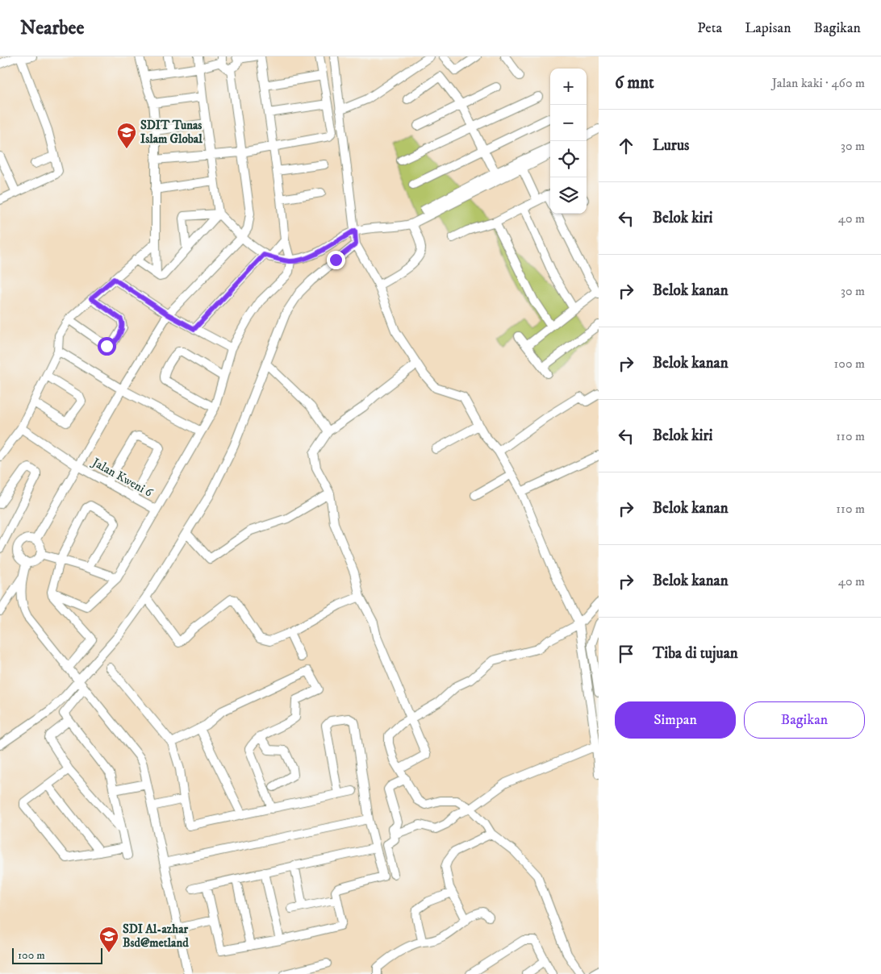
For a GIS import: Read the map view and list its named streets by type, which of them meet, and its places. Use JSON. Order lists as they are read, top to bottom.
{
  "streets": {
    "street": ["Jalan Kweni 6"]
  },
  "places": {
    "school or university": ["SDIT Tunas Islam Global", "SDI Al-azhar Bsd@metland"]
  },
  "scale_bar": "100 m",
  "page": {
    "header": "Nearbee",
    "nav": ["Peta", "Lapisan", "Bagikan"],
    "heading": ["6 mnt", "Jalan kaki · 460 m"],
    "map_buttons": ["+", "−"],
    "list": [
      ["Lurus", "30 m"],
      ["Belok kiri", "40 m"],
      ["Belok kanan", "30 m"],
      ["Belok kanan", "100 m"],
      ["Belok kiri", "110 m"],
      ["Belok kanan", "110 m"],
      ["Belok kanan", "40 m"],
      "Tiba di tujuan"
    ],
    "buttons": ["Simpan", "Bagikan"],
    "scale": "100 m"
  }
}
